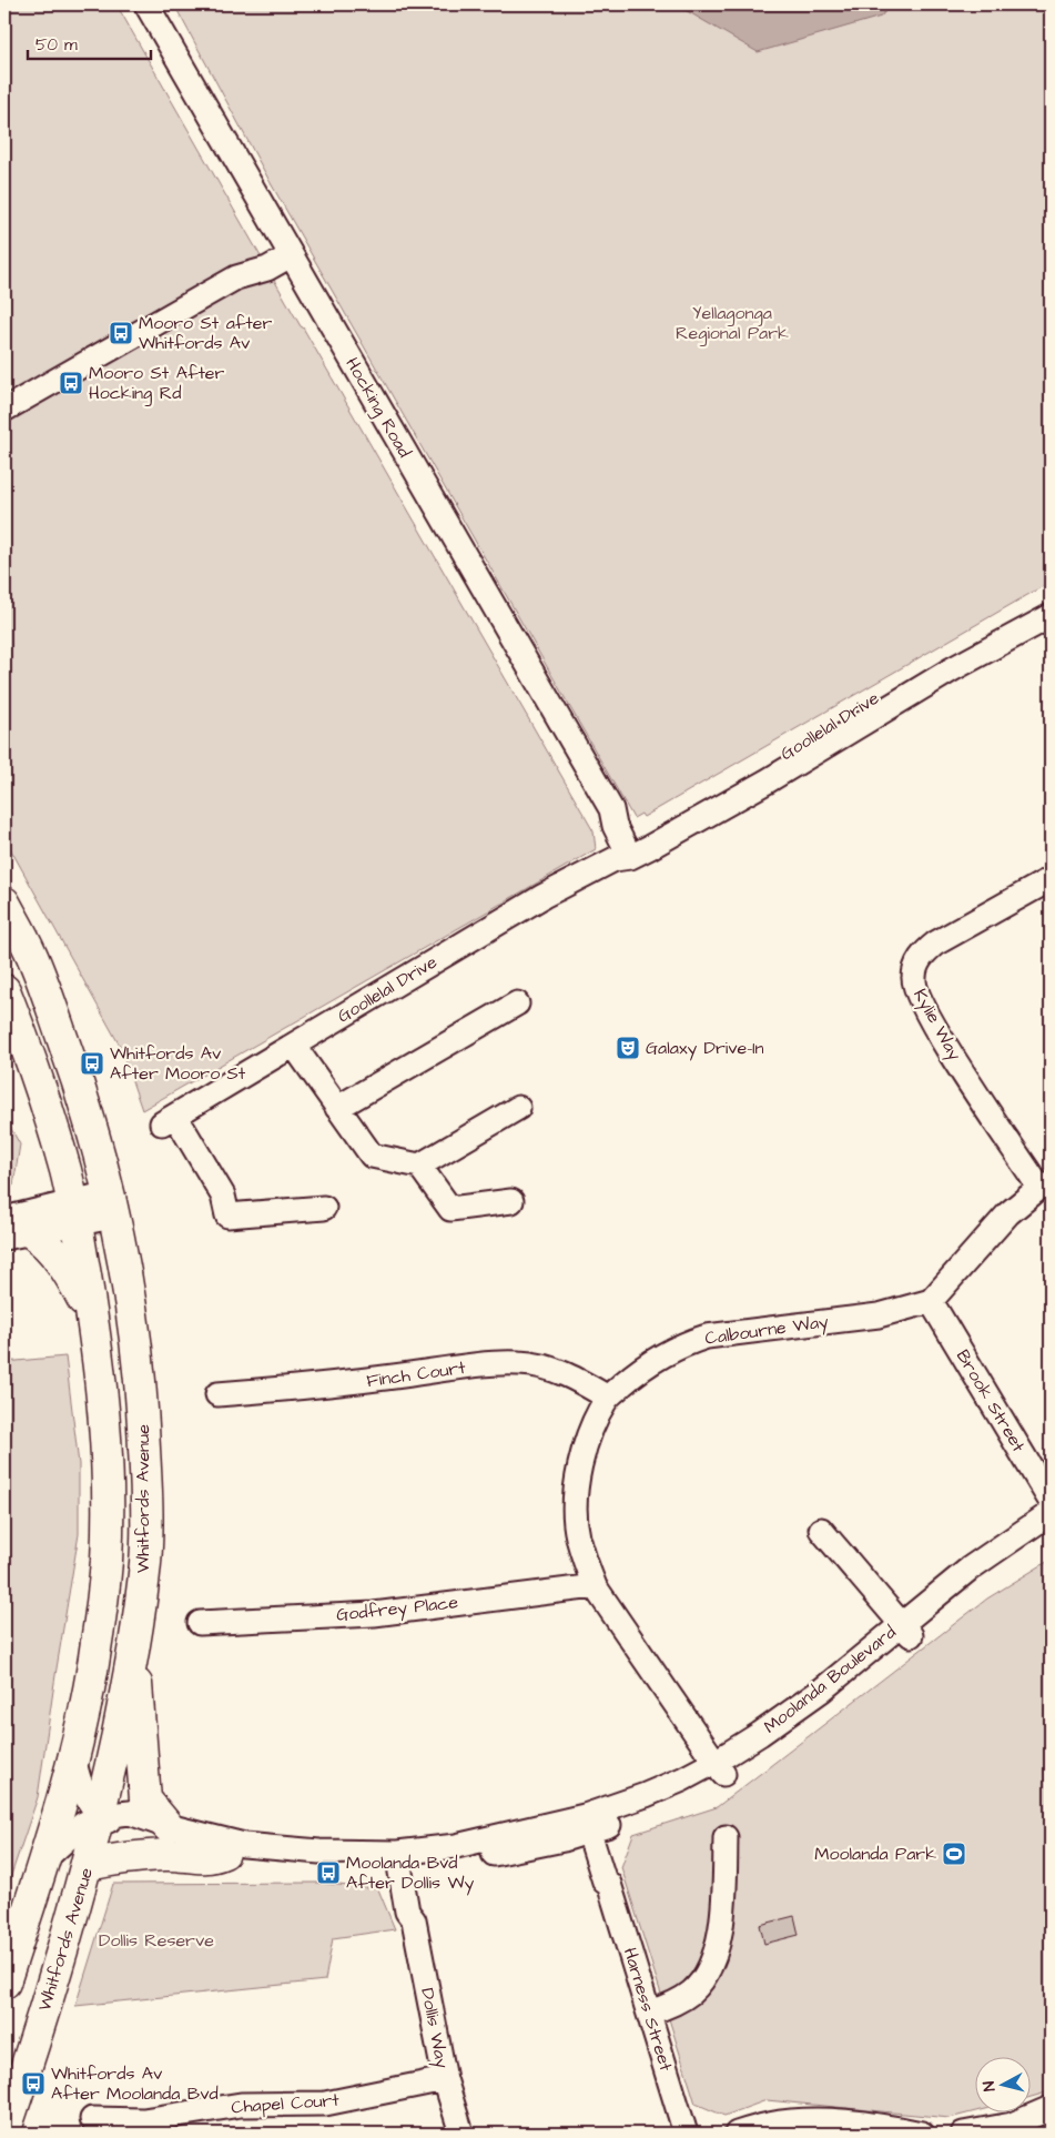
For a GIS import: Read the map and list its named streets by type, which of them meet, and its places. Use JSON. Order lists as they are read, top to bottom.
{
  "streets": {
    "main road": ["Whitfords Avenue"],
    "street": [
      "Hocking Road",
      "Goollelal Drive",
      "Kylie Way",
      "Calbourne Way",
      "Finch Court",
      "Brook Street",
      "Godfrey Place",
      "Moolanda Boulevard",
      "Harness Street",
      "Dollis Way",
      "Chapel Court"
    ]
  },
  "crossings": [
    ["Hocking Road", "Goollelal Drive"],
    ["Calbourne Way", "Finch Court"],
    ["Calbourne Way", "Brook Street"],
    ["Calbourne Way", "Godfrey Place"],
    ["Calbourne Way", "Moolanda Boulevard"],
    ["Whitfords Avenue", "Moolanda Boulevard"],
    ["Moolanda Boulevard", "Harness Street"],
    ["Moolanda Boulevard", "Dollis Way"],
    ["Dollis Way", "Chapel Court"]
  ],
  "parks": ["Yellagonga Regional Park", "Dollis Reserve"],
  "places": {
    "bus stop": [
      "Mooro St after Whitfords Av",
      "Mooro St After Hocking Rd",
      "Whitfords Av After Mooro St",
      "Moolanda Bvd After Dollis Wy",
      "Whitfords Av After Moolanda Bvd"
    ],
    "theatre": ["Galaxy Drive-In"],
    "sports": ["Moolanda Park"]
  },
  "scale_bar": "50 m",
  "north": "left"
}
